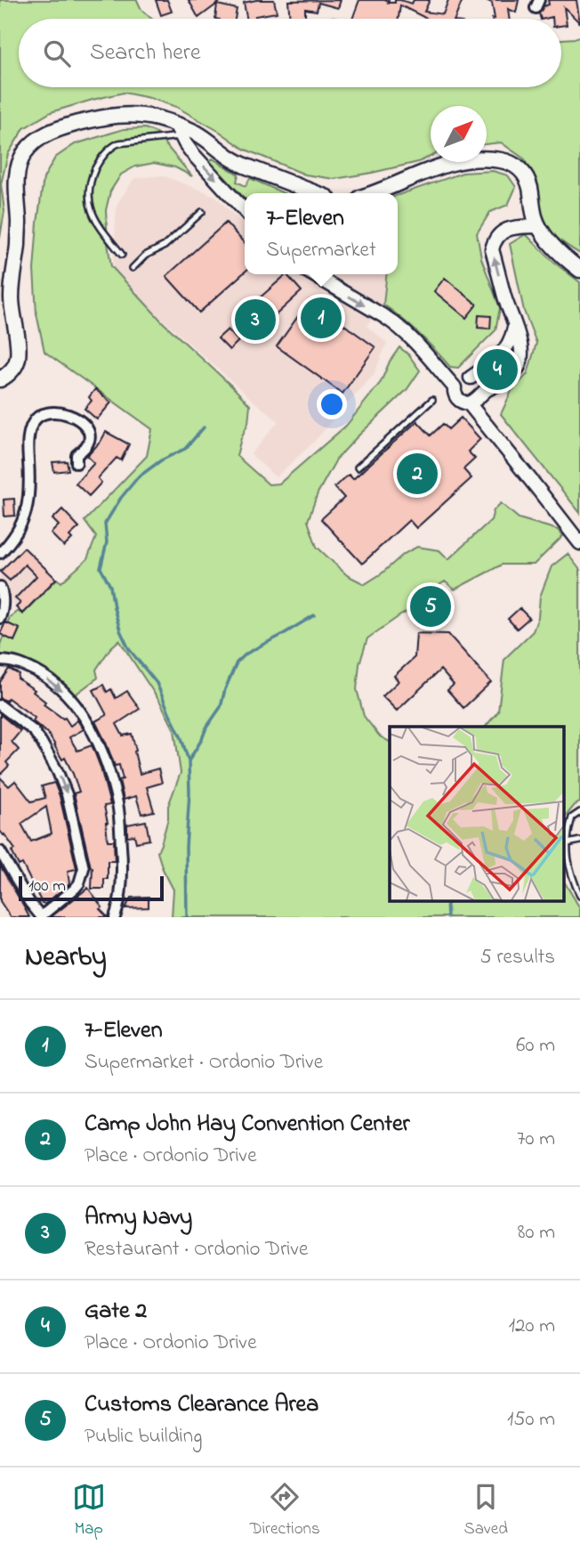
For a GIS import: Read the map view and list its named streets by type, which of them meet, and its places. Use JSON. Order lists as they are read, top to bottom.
{
  "scale_bar": "100 m",
  "north": "top right",
  "page": {
    "search": "Search here",
    "popup": ["7-Eleven", "Supermarket"],
    "pins": [
      "1",
      "3",
      "4",
      "2",
      "5"
    ],
    "scale": "100 m",
    "heading": ["Nearby", "5 results"],
    "list": [
      {
        "mark": "1",
        "name": "7-Eleven",
        "note": "Supermarket · Ordonio Drive",
        "value": "60 m"
      },
      {
        "mark": "2",
        "name": "Camp John Hay Convention Center",
        "note": "Place · Ordonio Drive",
        "value": "70 m"
      },
      {
        "mark": "3",
        "name": "Army Navy",
        "note": "Restaurant · Ordonio Drive",
        "value": "80 m"
      },
      {
        "mark": "4",
        "name": "Gate 2",
        "note": "Place · Ordonio Drive",
        "value": "120 m"
      },
      {
        "mark": "5",
        "name": "Customs Clearance Area",
        "note": "Public building",
        "value": "150 m"
      }
    ],
    "nav": ["Map", "Directions", "Saved"]
  }
}
